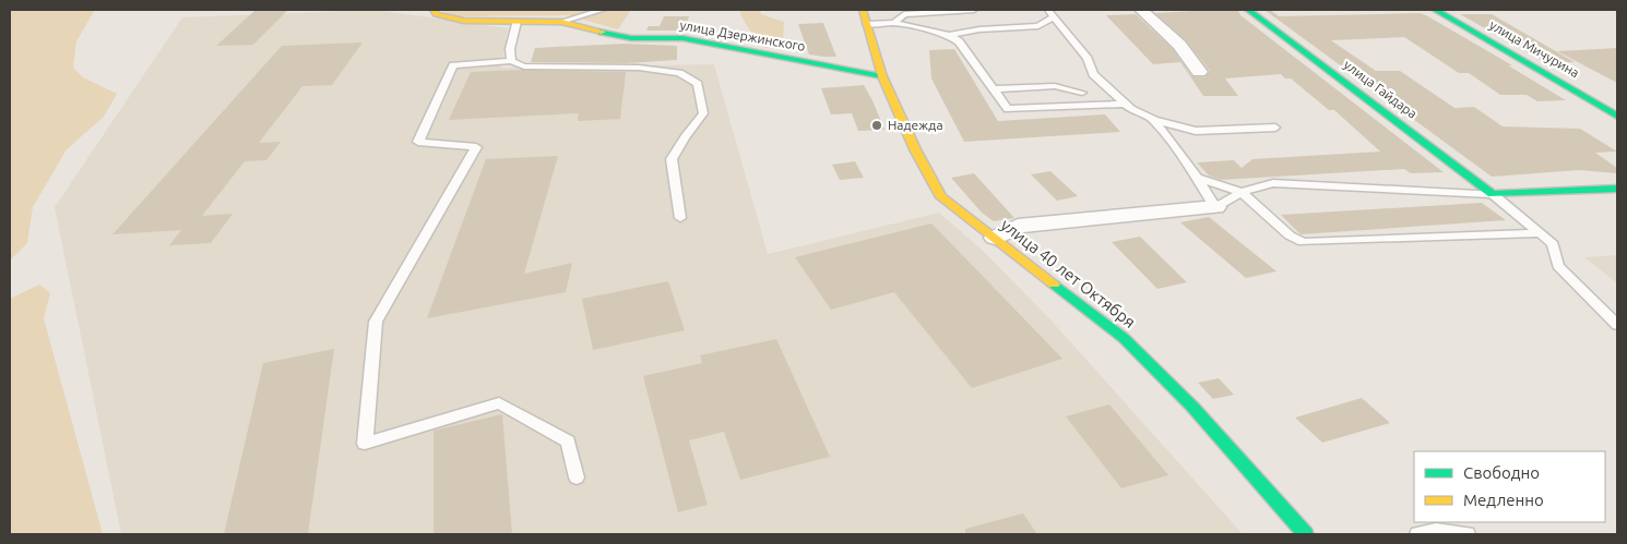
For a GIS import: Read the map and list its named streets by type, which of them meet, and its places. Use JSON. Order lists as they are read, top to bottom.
{
  "streets": {
    "street": [
      "улица Дзержинского",
      "улица Мичурина",
      "улица Гайдара",
      "улица 40 лет Октября"
    ]
  },
  "crossings": [
    ["улица Дзержинского", "улица 40 лет Октября"]
  ],
  "places": ["Надежда"],
  "legend": ["Свободно", "Медленно"]
}
